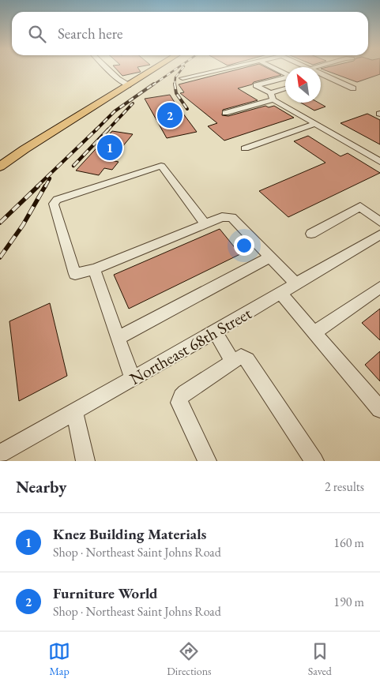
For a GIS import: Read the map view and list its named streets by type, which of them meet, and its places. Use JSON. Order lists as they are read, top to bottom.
{
  "streets": {
    "street": ["Northeast 68th Street"]
  },
  "north": "top left",
  "page": {
    "search": "Search here",
    "pins": ["2", "1"],
    "heading": ["Nearby", "2 results"],
    "list": [
      {
        "mark": "1",
        "name": "Knez Building Materials",
        "note": "Shop · Northeast Saint Johns Road",
        "value": "160 m"
      },
      {
        "mark": "2",
        "name": "Furniture World",
        "note": "Shop · Northeast Saint Johns Road",
        "value": "190 m"
      }
    ],
    "nav": ["Map", "Directions", "Saved"]
  }
}
